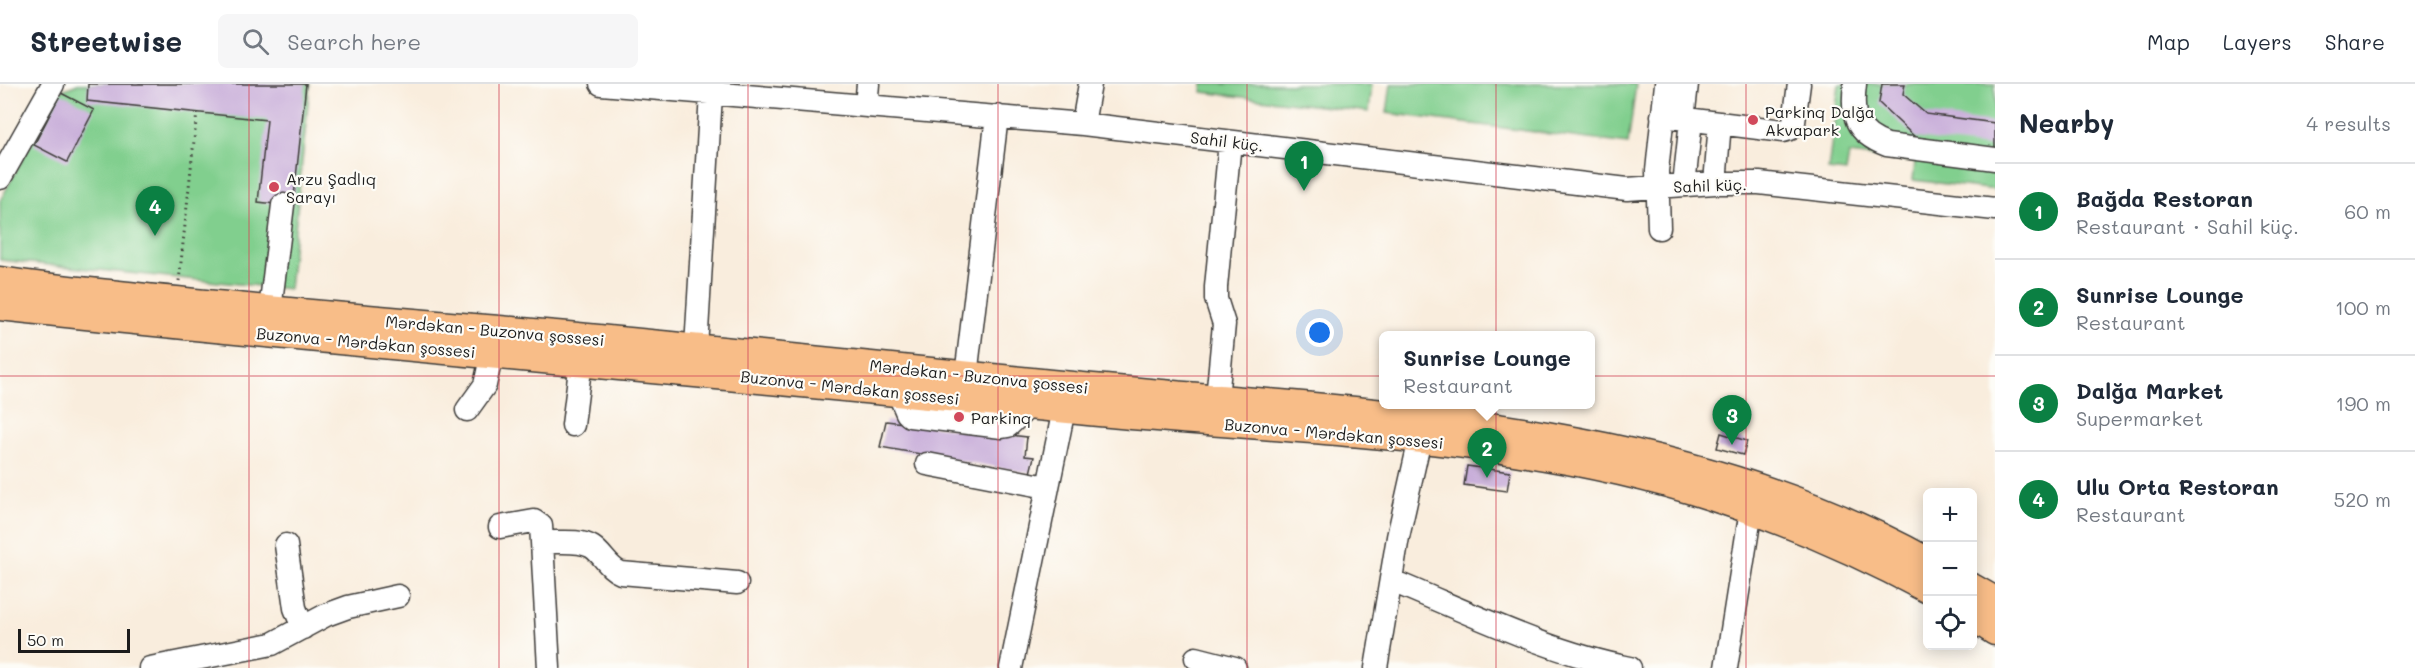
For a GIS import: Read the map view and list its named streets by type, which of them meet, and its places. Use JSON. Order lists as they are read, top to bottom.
{
  "streets": {
    "main road": ["Mərdəkan - Buzonva şossesi", "Buzonva - Mərdəkan şossesi"],
    "street": ["Sahil küç."]
  },
  "crossings": [
    ["Mərdəkan - Buzonva şossesi", "Buzonva - Mərdəkan şossesi"]
  ],
  "places": ["Parkinq Dalğa Akvapark", "Arzu Şadlıq Sarayı", "Parkinq"],
  "scale_bar": "50 m",
  "page": {
    "header": "Streetwise",
    "search": "Search here",
    "nav": ["Map", "Layers", "Share"],
    "heading": ["Nearby", "4 results"],
    "pins": [
      "1",
      "4",
      "3",
      "2"
    ],
    "list": [
      {
        "mark": "1",
        "name": "Bağda Restoran",
        "note": "Restaurant · Sahil küç.",
        "value": "60 m"
      },
      {
        "mark": "2",
        "name": "Sunrise Lounge",
        "note": "Restaurant",
        "value": "100 m"
      },
      {
        "mark": "3",
        "name": "Dalğa Market",
        "note": "Supermarket",
        "value": "190 m"
      },
      {
        "mark": "4",
        "name": "Ulu Orta Restoran",
        "note": "Restaurant",
        "value": "520 m"
      }
    ],
    "popup": ["Sunrise Lounge", "Restaurant"],
    "map_buttons": ["+", "−"],
    "scale": "50 m"
  }
}
